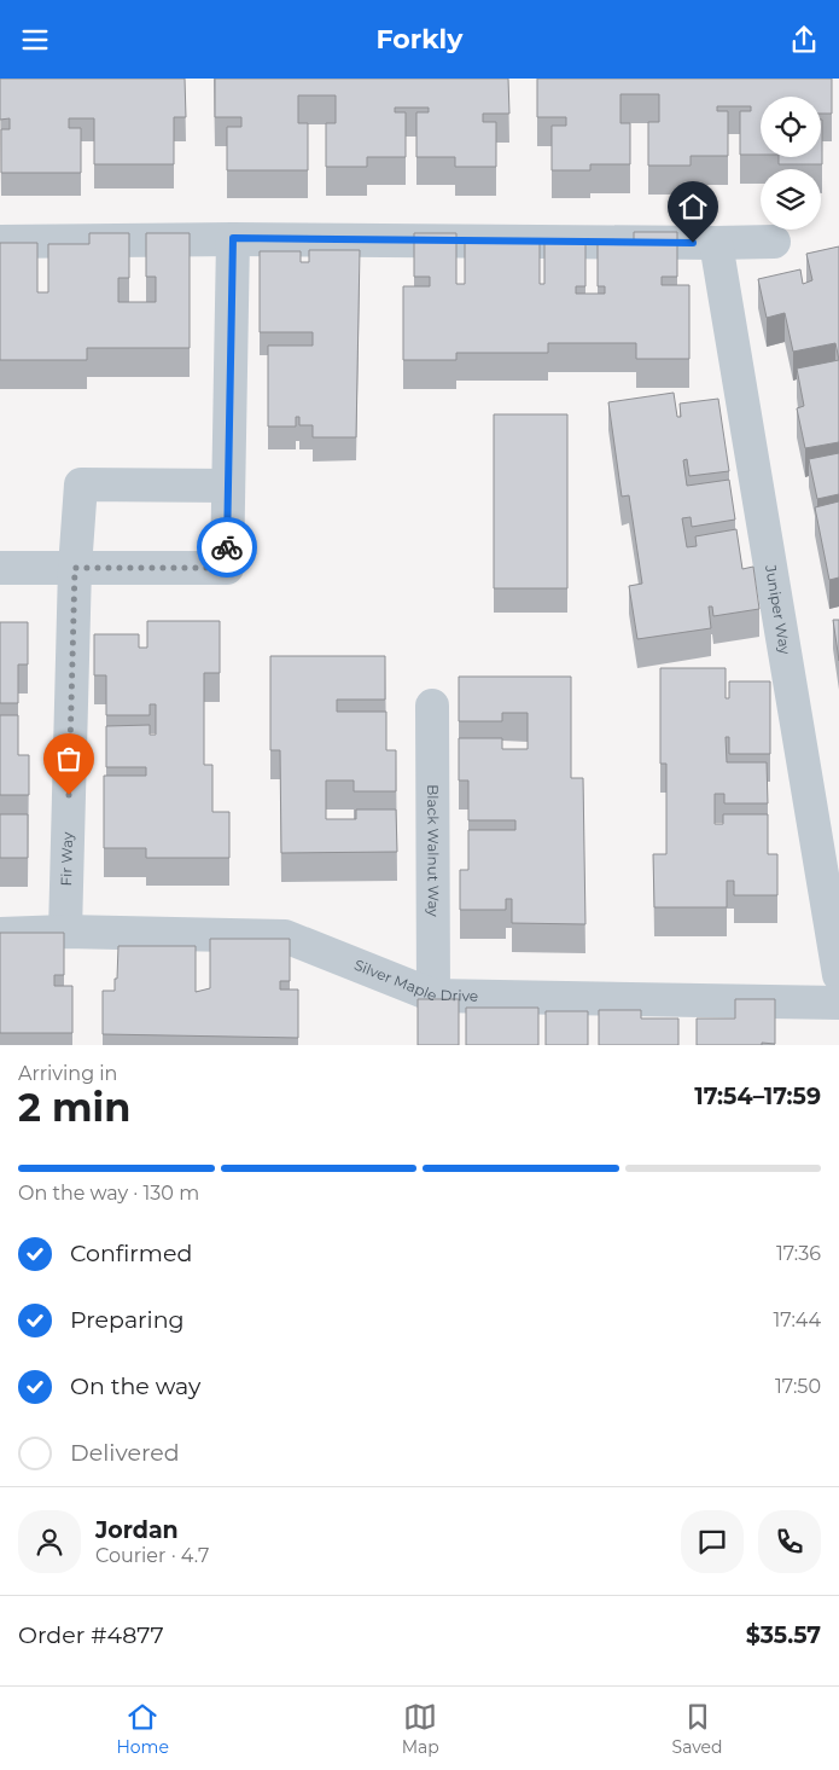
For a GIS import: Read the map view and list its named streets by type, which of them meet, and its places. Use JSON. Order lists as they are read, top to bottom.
{
  "streets": {
    "street": [
      "Juniper Way",
      "Black Walnut Way",
      "Fir Way",
      "Silver Maple Drive"
    ]
  },
  "crossings": [
    ["Black Walnut Way", "Silver Maple Drive"],
    ["Fir Way", "Silver Maple Drive"]
  ],
  "page": {
    "header": "Forkly",
    "heading": ["2 min", "Arriving in", "17:54–17:59"],
    "panel": [
      "Jordan",
      "Courier · 4.7",
      "Order #4877",
      "$35.57"
    ],
    "bar": "On the way · 130 m",
    "list": [
      ["Confirmed", "17:36"],
      ["Preparing", "17:44"],
      ["On the way", "17:50"],
      "Delivered"
    ],
    "tabs": ["Home", "Map", "Saved"]
  }
}
